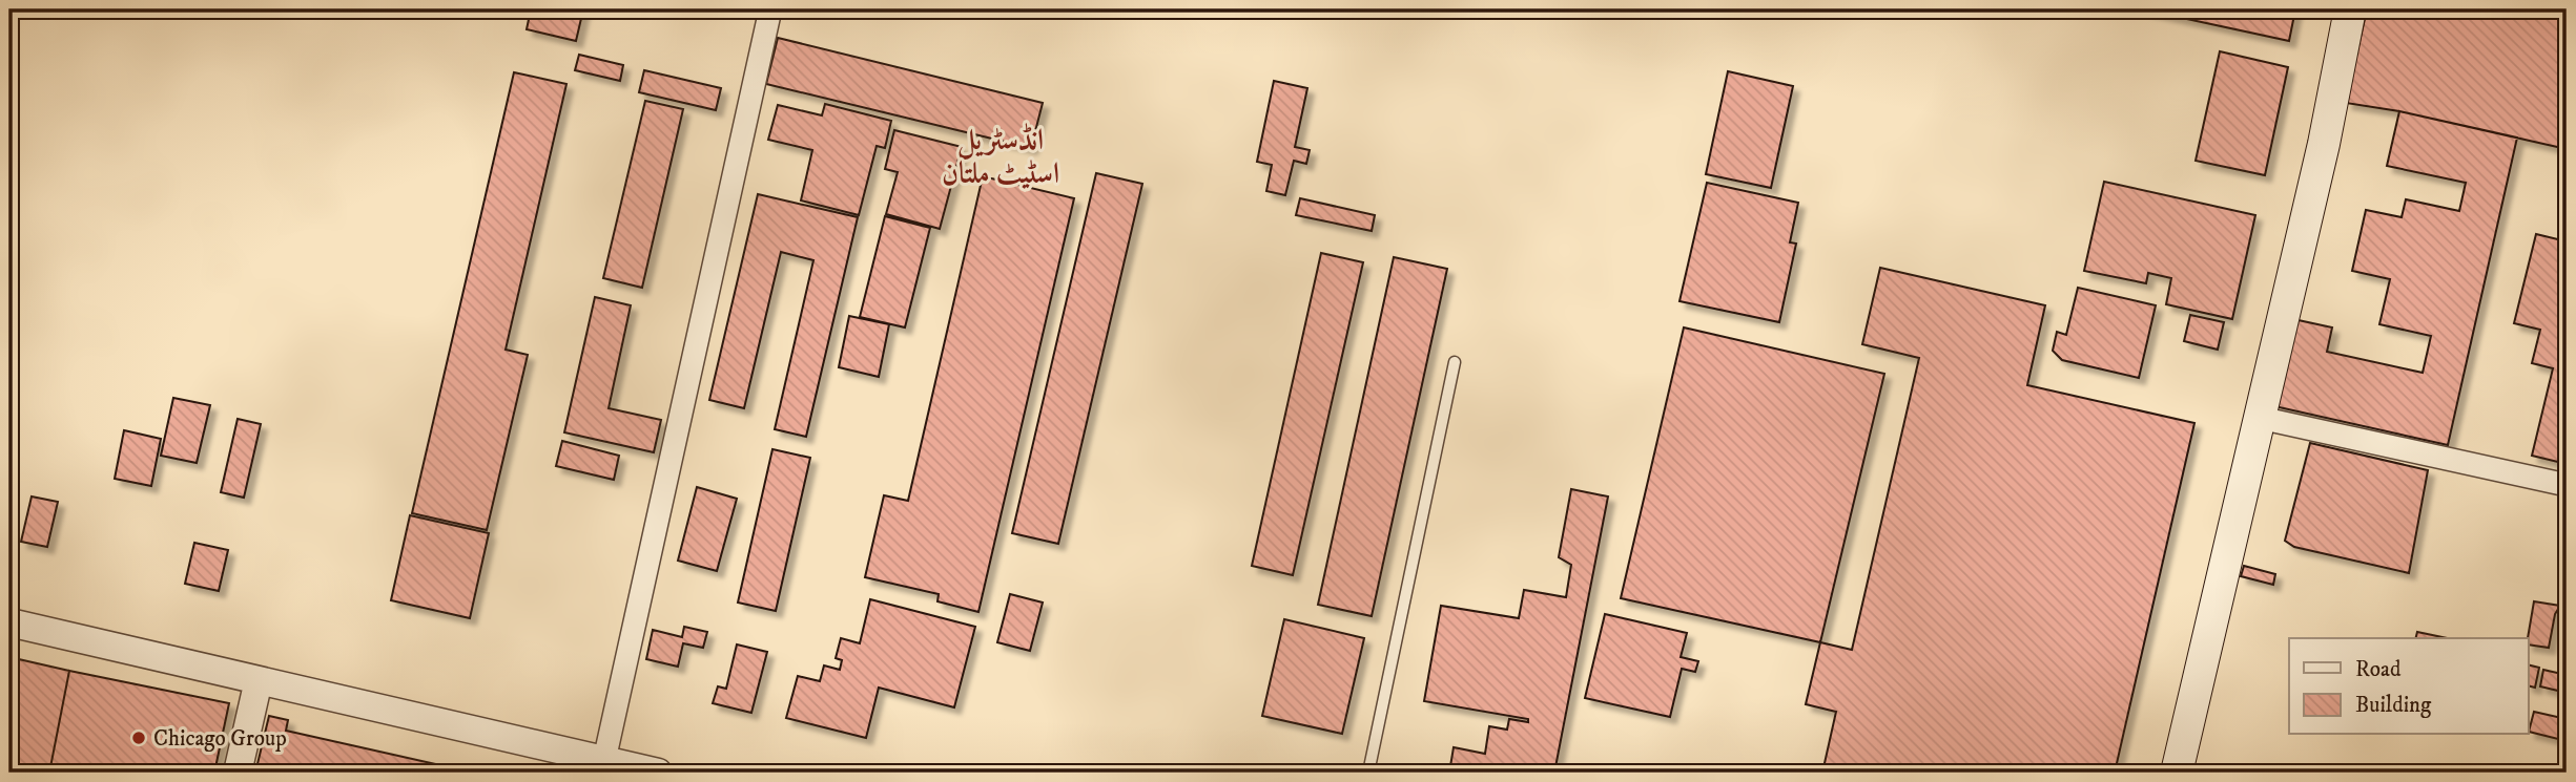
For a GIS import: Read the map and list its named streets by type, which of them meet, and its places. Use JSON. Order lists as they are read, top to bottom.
{
  "districts": ["انڈسٹریل اسٹیٹ ملتان"],
  "places": ["Chicago Group"],
  "legend": ["Road", "Building"]
}
